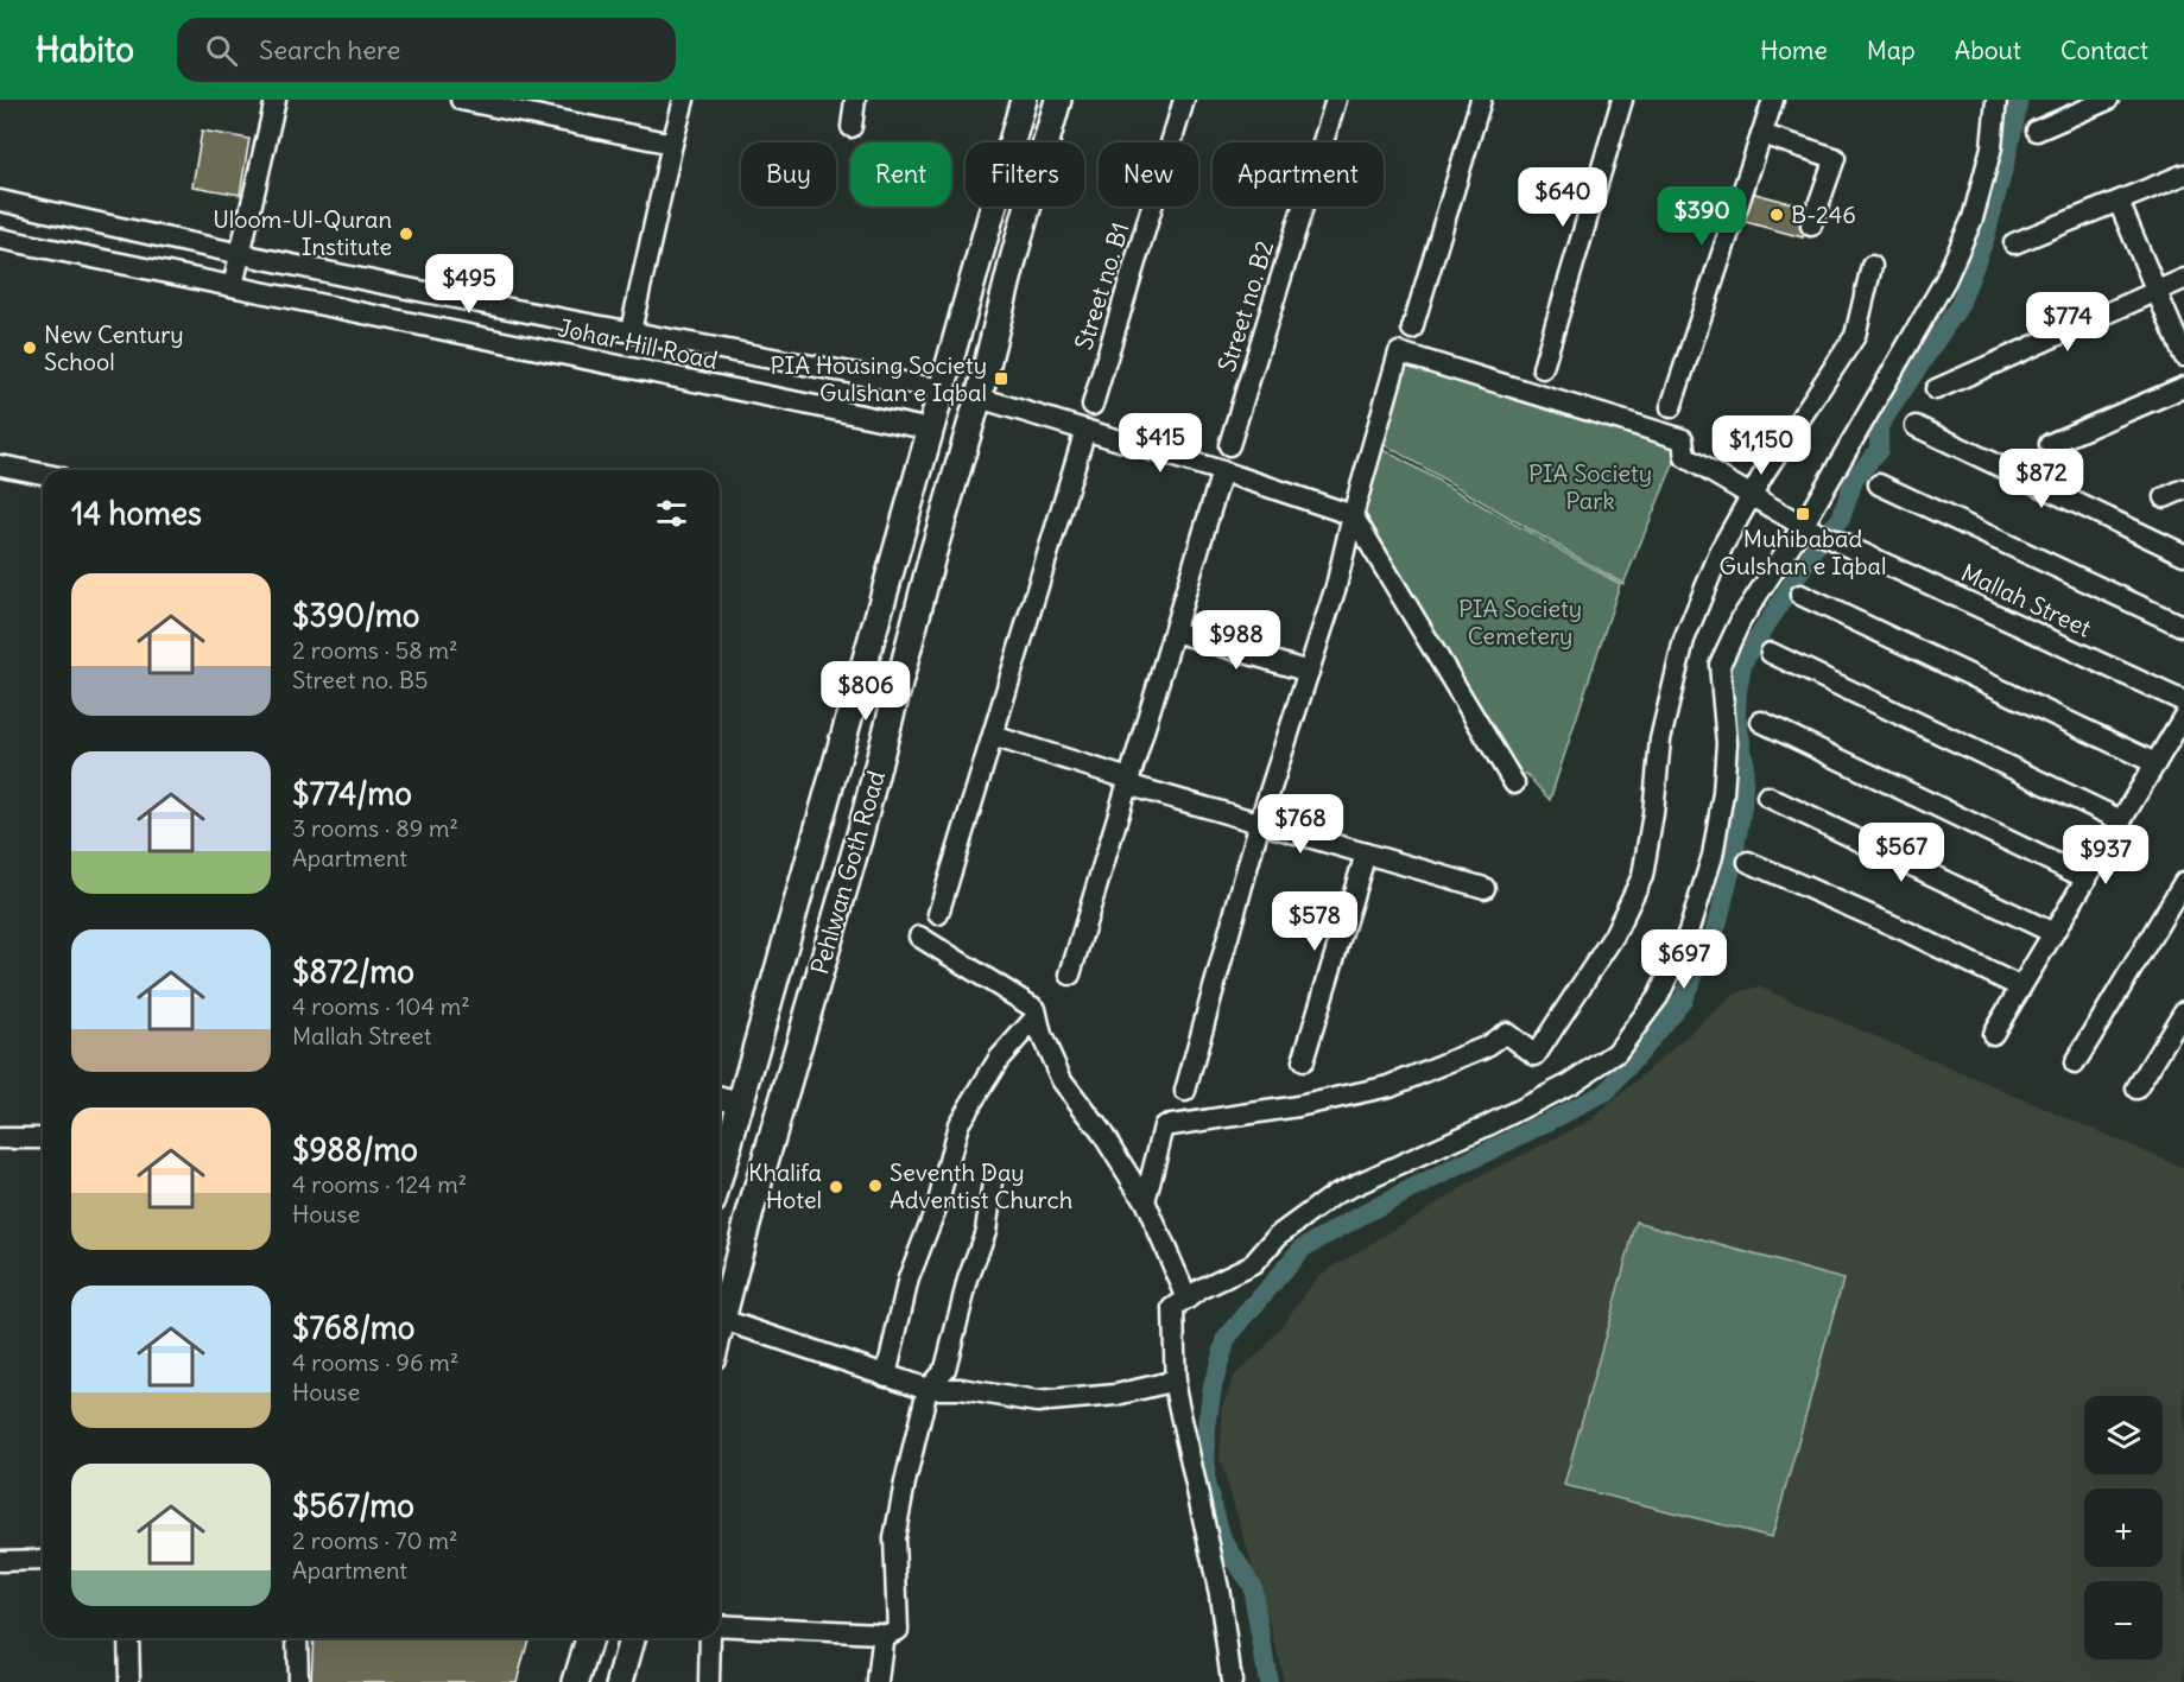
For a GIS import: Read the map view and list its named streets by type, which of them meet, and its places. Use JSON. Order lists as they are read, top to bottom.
{
  "streets": {
    "main road": ["Pehlwan Goth Road"],
    "street": [
      "Street no. B1",
      "Street no. B2",
      "Johar Hill Road",
      "Mallah Street"
    ]
  },
  "crossings": [
    ["Johar Hill Road", "Pehlwan Goth Road"]
  ],
  "parks": ["PIA Society Park", "PIA Society Cemetery"],
  "places": {
    "other": [
      "B-246",
      "Uloom-Ul-Quran Institute",
      "New Century School",
      "Seventh Day Adventist Church",
      "Khalifa Hotel"
    ],
    "transit": ["PIA Housing Society Gulshan e Iqbal", "Muhibabad Gulshan e Iqbal"]
  },
  "page": {
    "header": "Habito",
    "search": "Search here",
    "nav": [
      "Home",
      "Map",
      "About",
      "Contact"
    ],
    "chip": [
      "Buy",
      "Rent",
      "Filters",
      "New",
      "Apartment"
    ],
    "price": [
      "$640",
      "$390",
      "$495",
      "$774",
      "$415",
      "$1,150",
      "$872",
      "$988",
      "$806",
      "$768",
      "$567",
      "$937",
      "$578",
      "$697"
    ],
    "heading": "14 homes",
    "list": [
      {
        "name": "$390/mo",
        "note": "2 rooms · 58 m² · Street no. B5"
      },
      {
        "name": "$774/mo",
        "note": "3 rooms · 89 m² · Apartment"
      },
      {
        "name": "$872/mo",
        "note": "4 rooms · 104 m² · Mallah Street"
      },
      {
        "name": "$988/mo",
        "note": "4 rooms · 124 m² · House"
      },
      {
        "name": "$768/mo",
        "note": "4 rooms · 96 m² · House"
      },
      {
        "name": "$567/mo",
        "note": "2 rooms · 70 m² · Apartment"
      }
    ],
    "map_buttons": ["+", "−"]
  }
}
